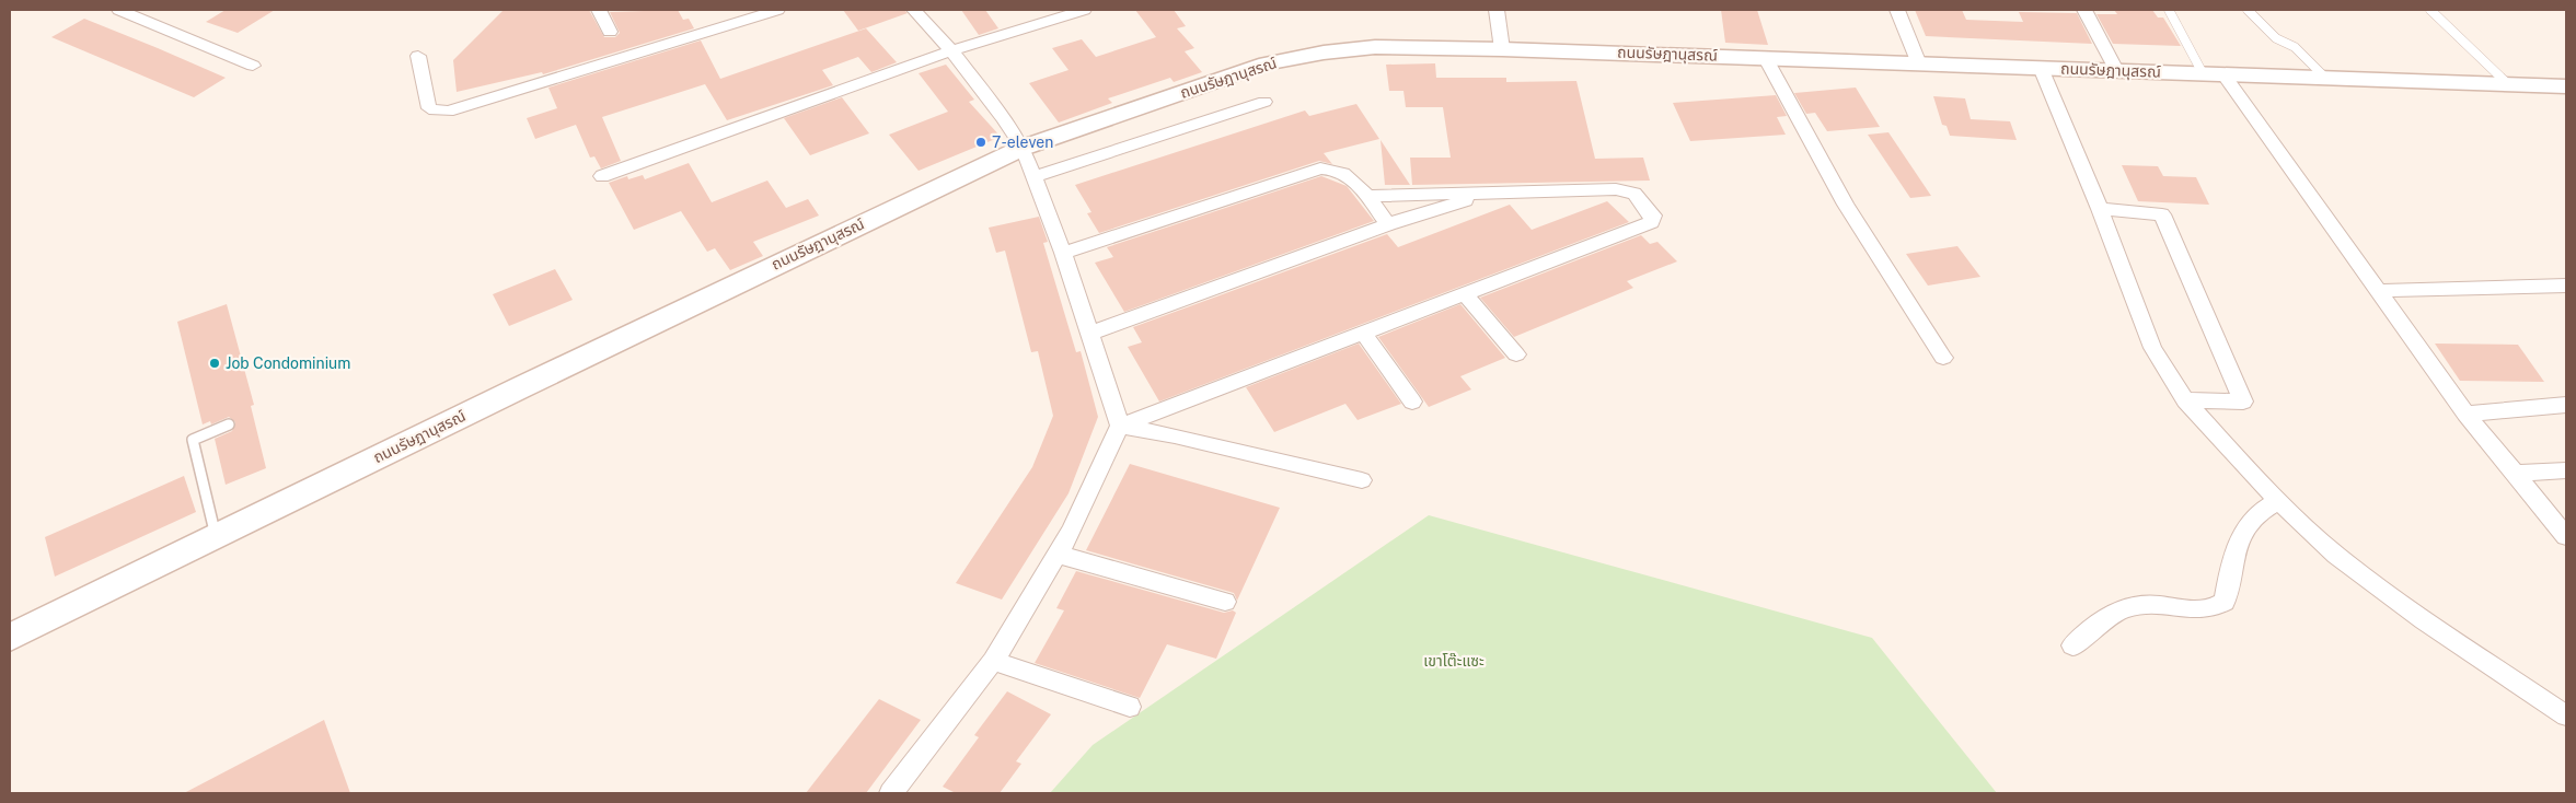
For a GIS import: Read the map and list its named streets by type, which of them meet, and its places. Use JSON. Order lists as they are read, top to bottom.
{
  "streets": {
    "street": ["ถนนรัษฎานุสรณ์"]
  },
  "parks": ["เขาโต๊ะแซะ"],
  "places": ["7-eleven", "Job Condominium"]
}
